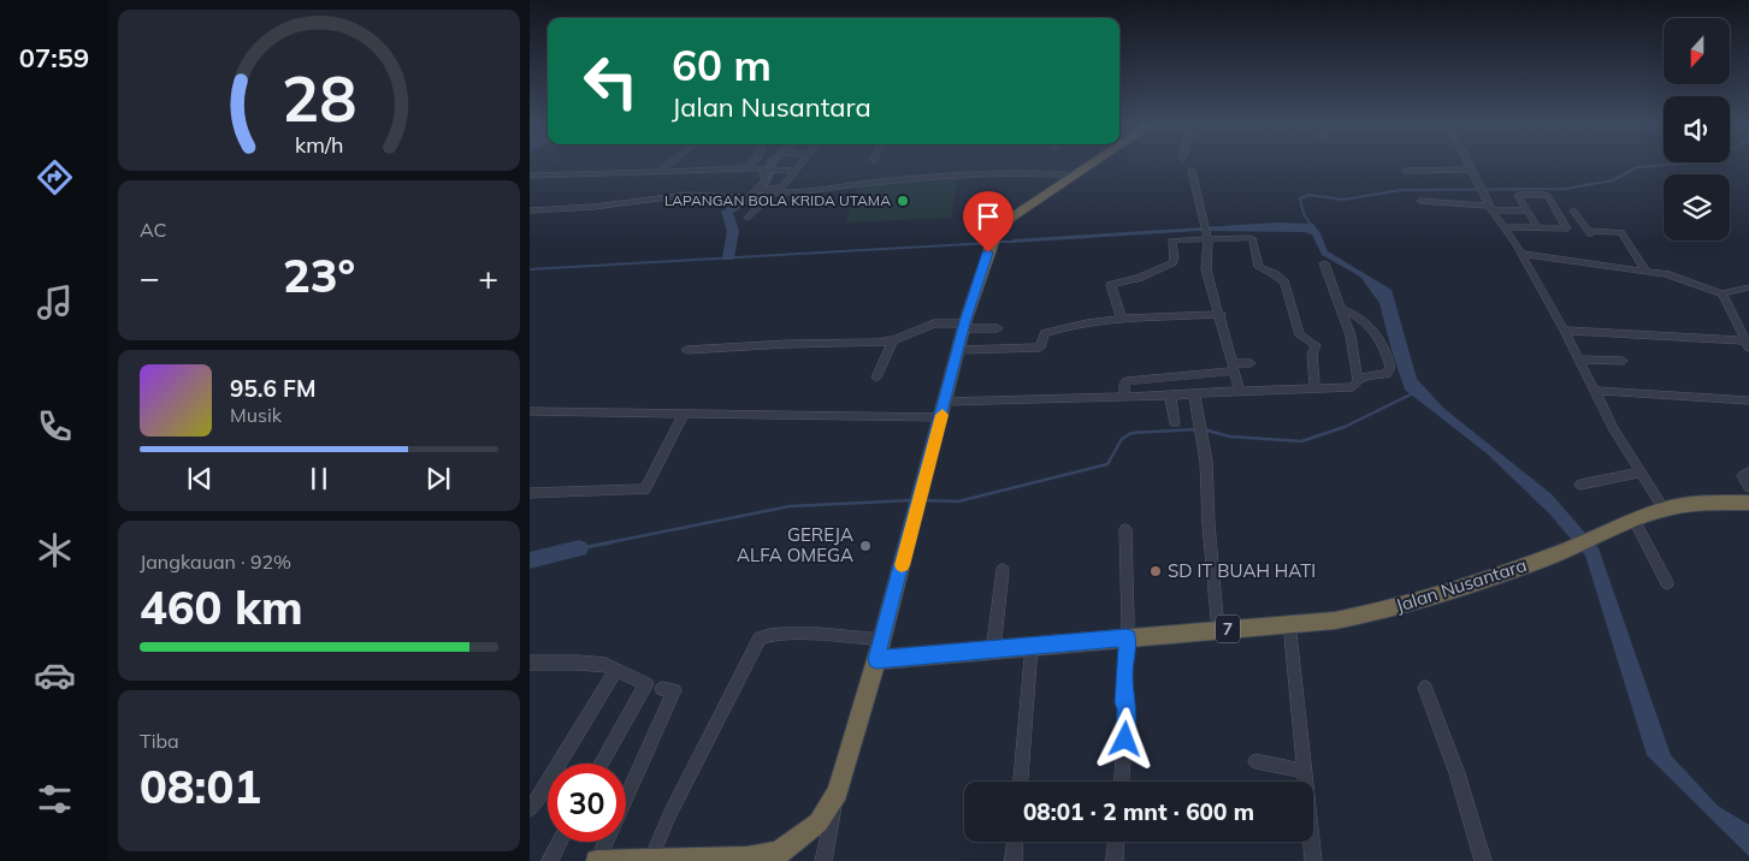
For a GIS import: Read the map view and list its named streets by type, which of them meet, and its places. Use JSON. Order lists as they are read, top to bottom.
{
  "streets": {
    "highway": ["Jalan Nusantara", "7"]
  },
  "places": ["LAPANGAN BOLA KRIDA UTAMA", "GEREJA ALFA OMEGA", "SD IT BUAH HATI"],
  "north": "bottom",
  "page": {
    "tabs": "07:59",
    "turn": ["60 m", "Jalan Nusantara"],
    "tile": [
      "AC",
      ["Jangkauan · 92%", "460 km"],
      ["Tiba", "08:01"]
    ],
    "heat": ["−", "23°", "+"],
    "song": ["95.6 FM", "Musik"],
    "limit": "30",
    "trip": "08:01 · 2 mnt · 600 m",
    "gauge": ["28", "km/h"]
  }
}
